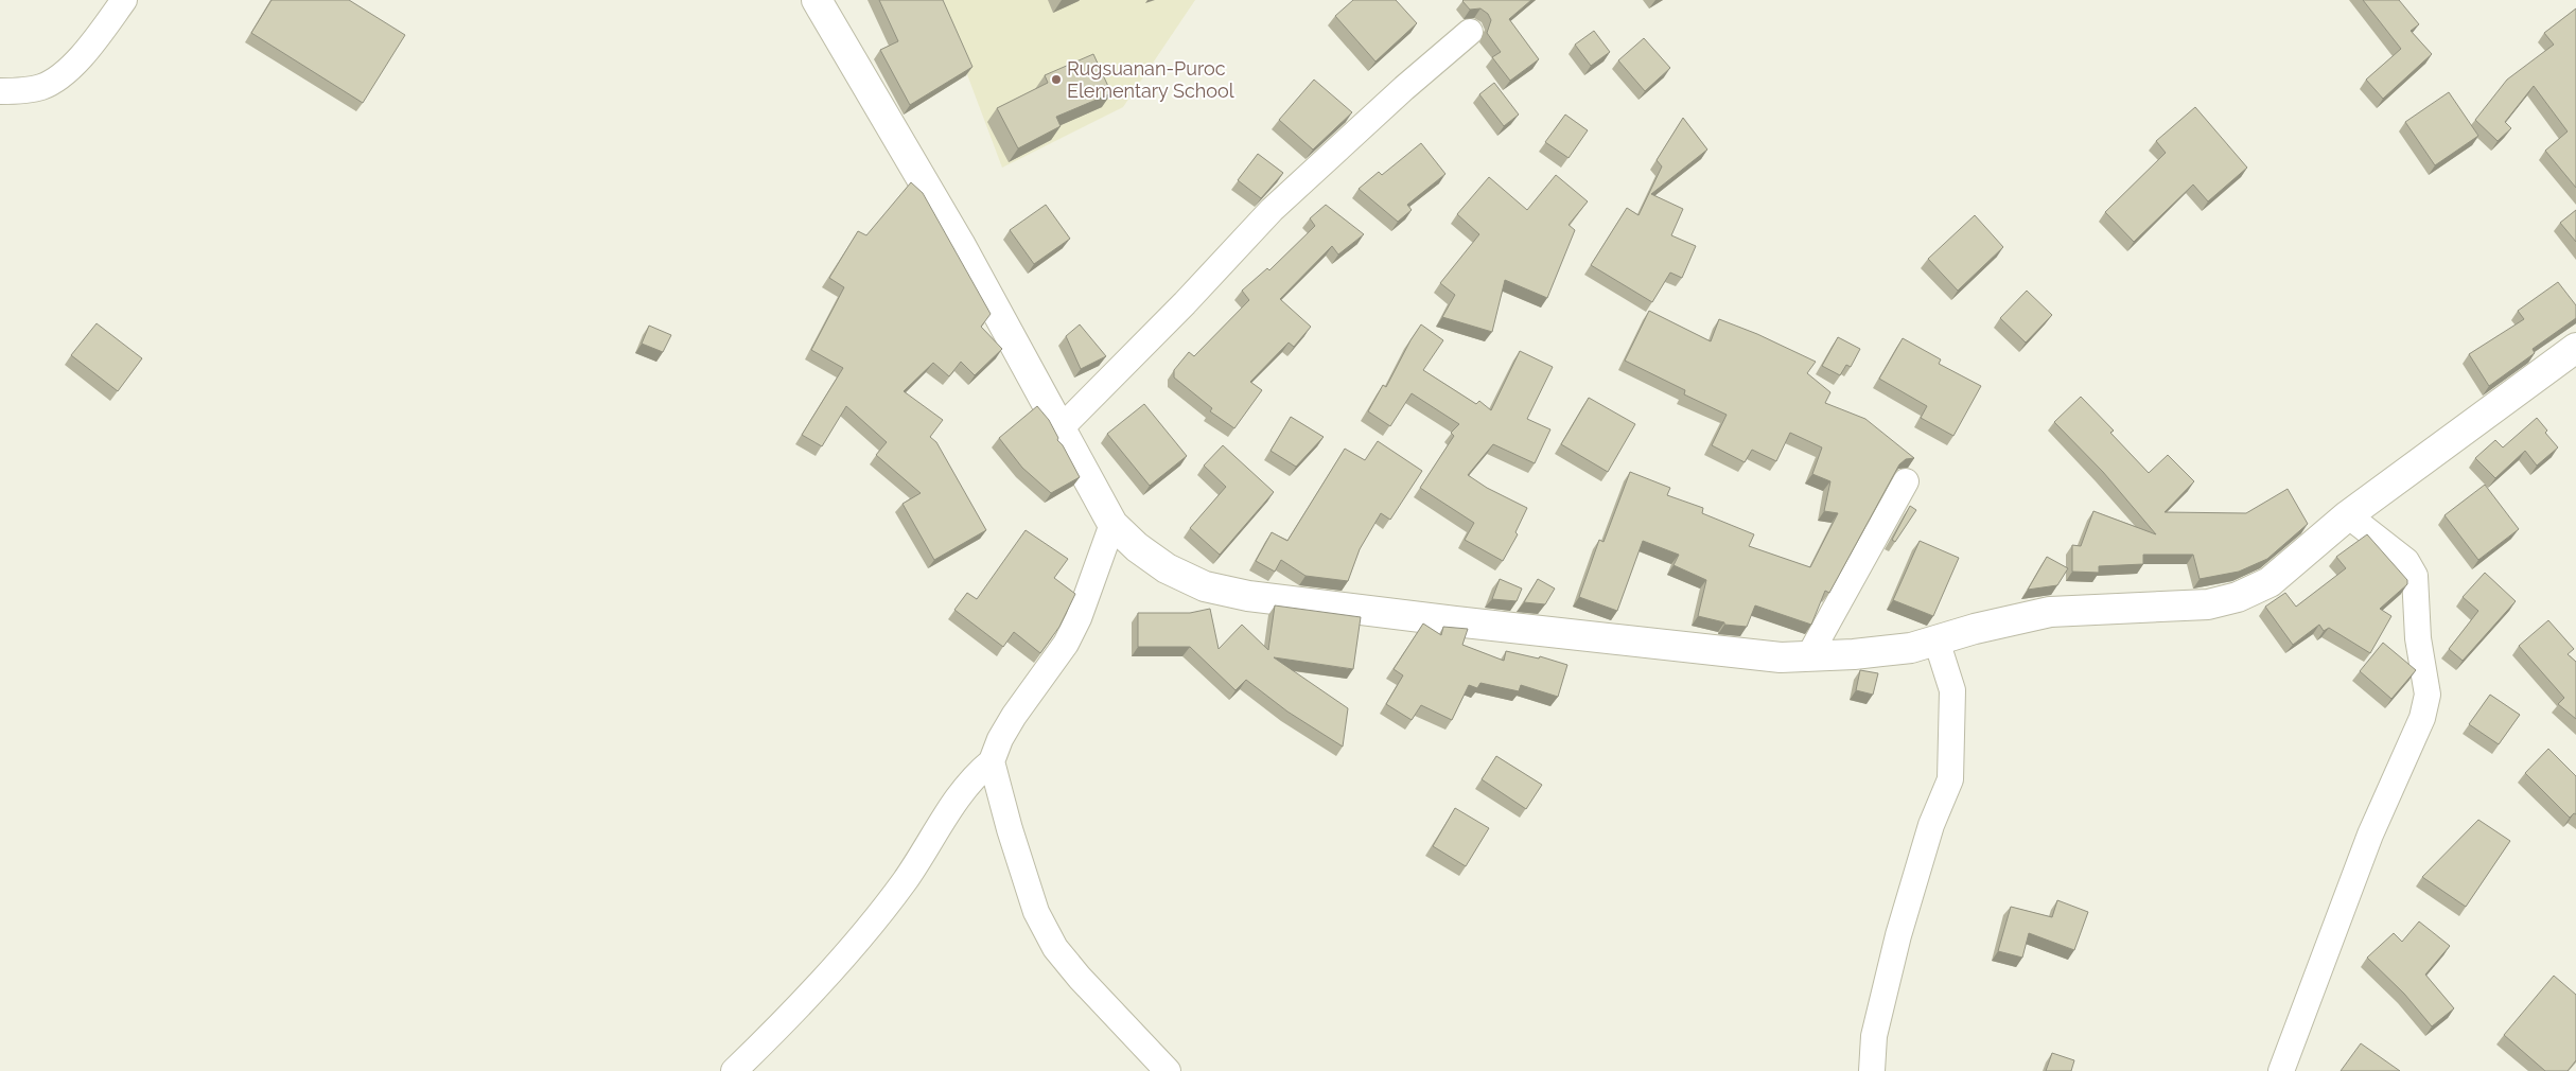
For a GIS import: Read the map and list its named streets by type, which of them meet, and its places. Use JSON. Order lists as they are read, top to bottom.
{
  "places": ["Rugsuanan-Puroc Elementary School"]
}
